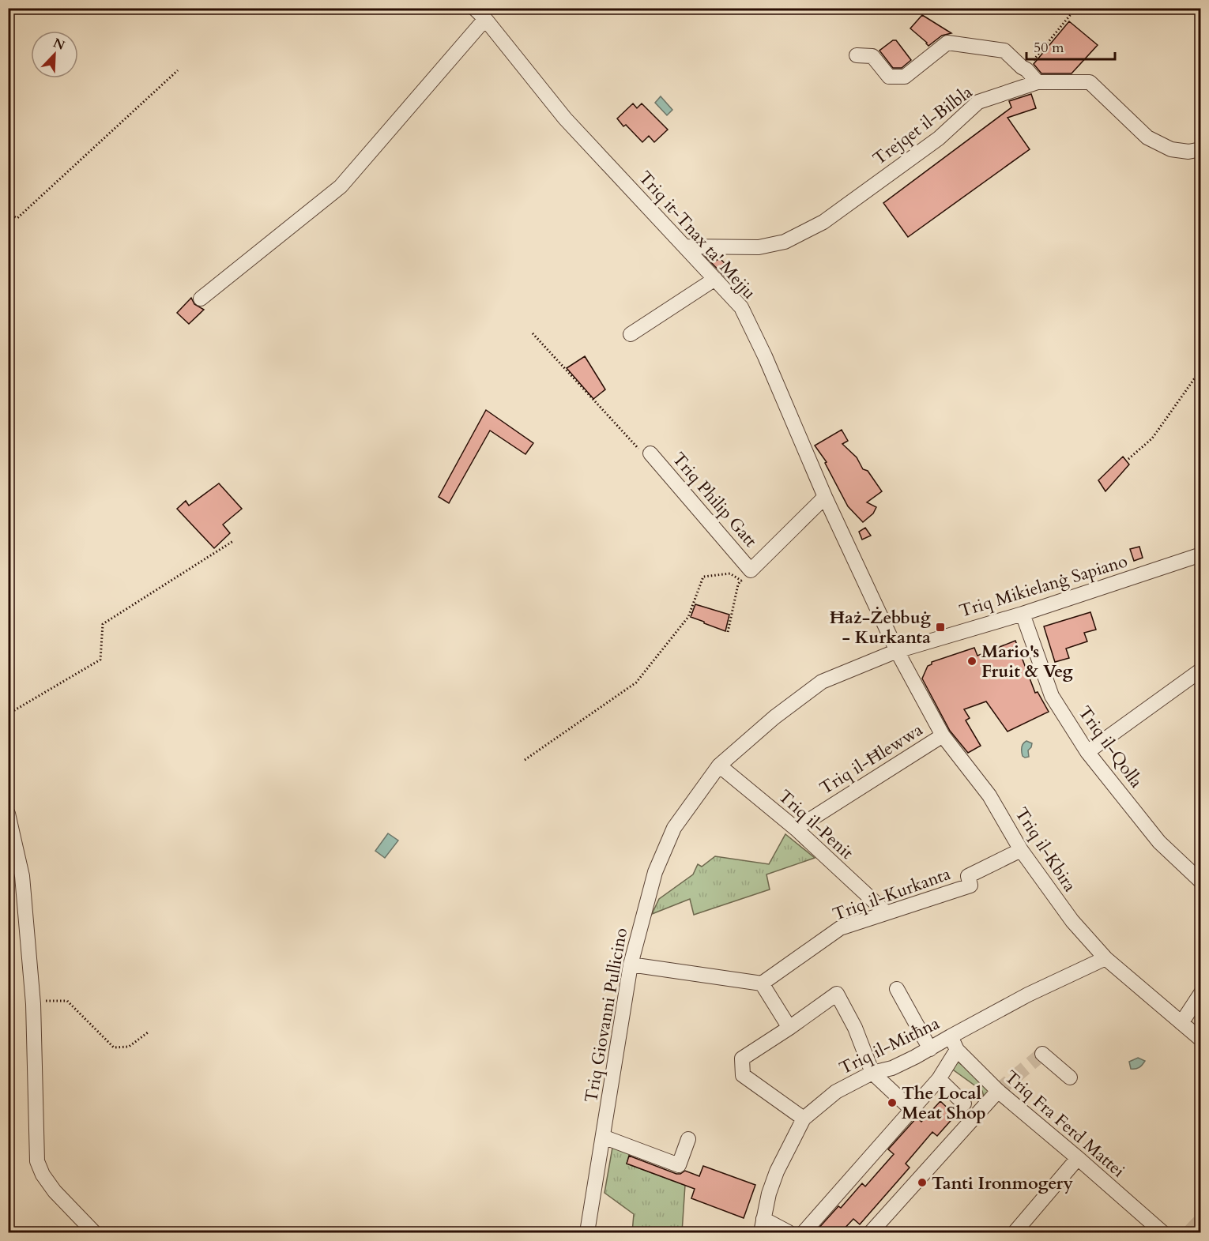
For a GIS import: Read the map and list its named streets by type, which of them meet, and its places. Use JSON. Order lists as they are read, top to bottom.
{
  "streets": {
    "street": [
      "Trejqet il-Bilbla",
      "Triq it-Tnax ta' Mejju",
      "Triq Philip Gatt",
      "Triq Mikielanġ Sapiano",
      "Triq il-Qolla",
      "Triq il-Ħlewwa",
      "Triq il-Penit",
      "Triq il-Kbira",
      "Triq il-Kurkanta",
      "Triq Giovanni Pullicino",
      "Triq il-Mitħna",
      "Triq Fra Ferd Mattei"
    ]
  },
  "crossings": [
    ["Trejqet il-Bilbla", "Triq it-Tnax ta' Mejju"],
    ["Triq it-Tnax ta' Mejju", "Triq Mikielanġ Sapiano"],
    ["Triq it-Tnax ta' Mejju", "Triq il-Kbira"],
    ["Triq Mikielanġ Sapiano", "Triq il-Qolla"],
    ["Triq Mikielanġ Sapiano", "Triq il-Penit"],
    ["Triq Mikielanġ Sapiano", "Triq il-Kbira"],
    ["Triq Mikielanġ Sapiano", "Triq Giovanni Pullicino"],
    ["Triq il-Ħlewwa", "Triq il-Penit"],
    ["Triq il-Ħlewwa", "Triq il-Kbira"],
    ["Triq il-Penit", "Triq il-Kurkanta"],
    ["Triq il-Penit", "Triq Giovanni Pullicino"],
    ["Triq il-Kbira", "Triq il-Kurkanta"],
    ["Triq il-Kbira", "Triq il-Mitħna"],
    ["Triq il-Mitħna", "Triq Fra Ferd Mattei"]
  ],
  "places": {
    "transit": ["Ħaż-Żebbuġ - Kurkanta"],
    "other": ["Mario's Fruit & Veg", "The Local Meat Shop", "Tanti Ironmogery"]
  },
  "scale_bar": "50 m",
  "north": "top right"
}
